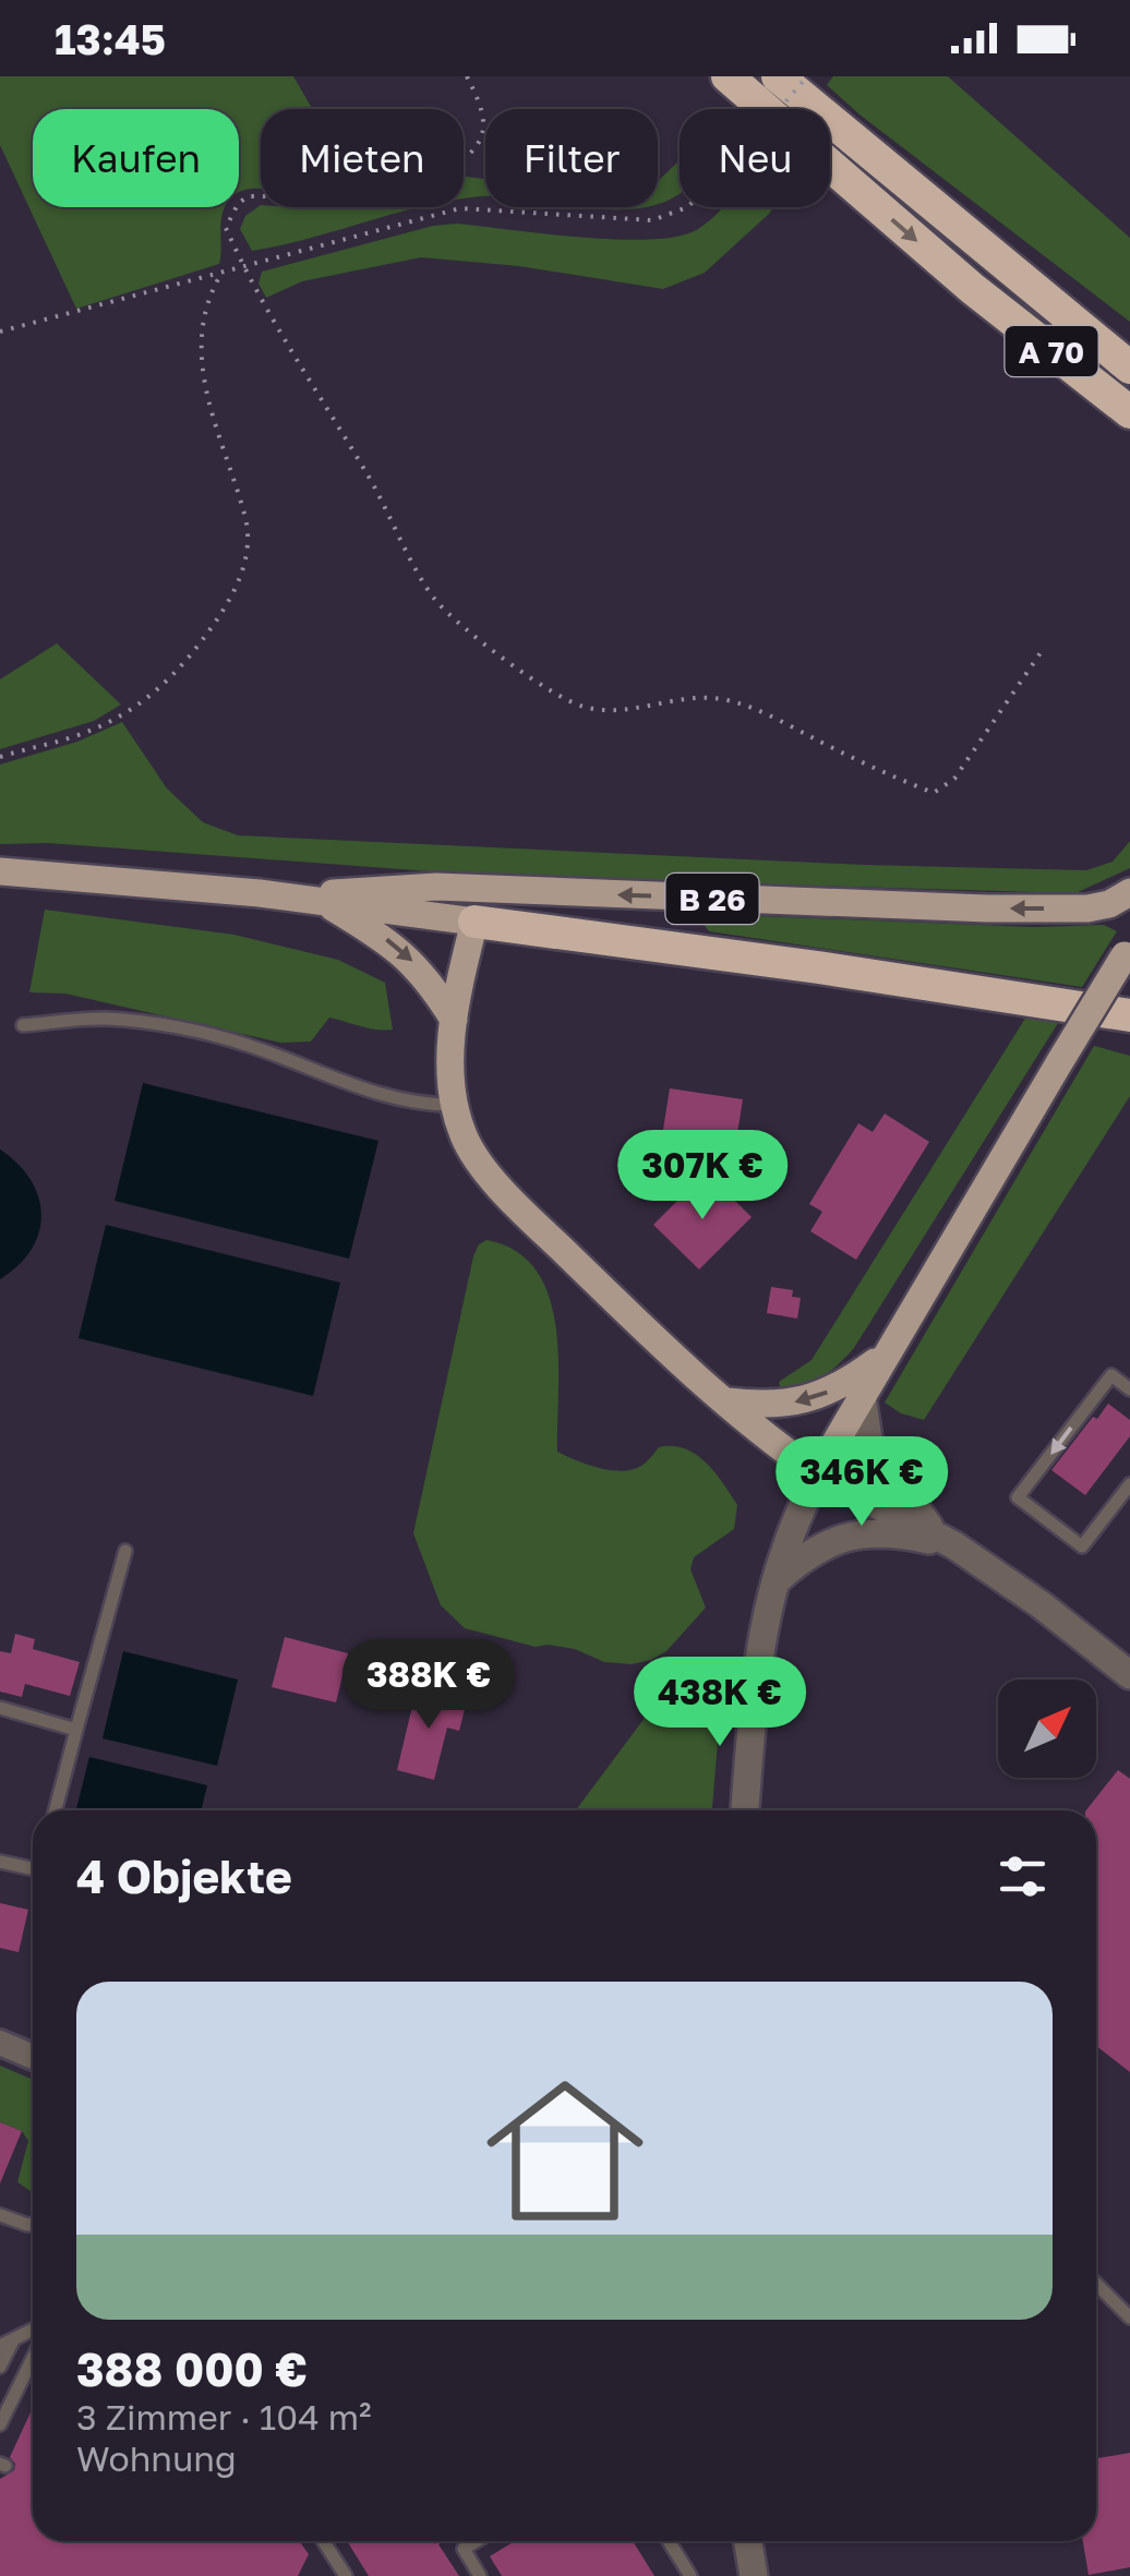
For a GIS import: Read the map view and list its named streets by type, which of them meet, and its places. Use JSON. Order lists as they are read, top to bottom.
{
  "streets": {
    "highway": ["A 70"],
    "main road": ["B 26"]
  },
  "north": "top right",
  "page": {
    "status": "13:45",
    "chip": [
      "Kaufen",
      "Mieten",
      "Filter",
      "Neu"
    ],
    "price": [
      "307K €",
      "346K €",
      "388K €",
      "438K €"
    ],
    "heading": "4 Objekte",
    "list": [
      {
        "name": "388 000 €",
        "note": "3 Zimmer · 104 m² · Wohnung"
      }
    ]
  }
}
